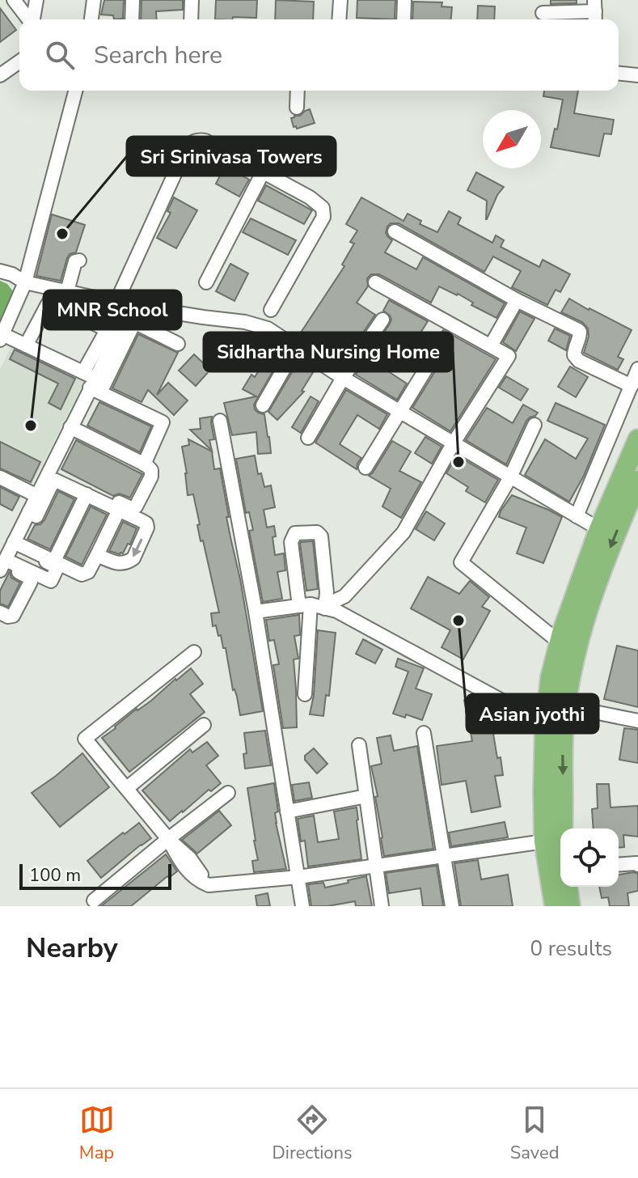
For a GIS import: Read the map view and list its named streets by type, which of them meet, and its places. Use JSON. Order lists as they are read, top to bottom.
{
  "places": [
    "Sri Srinivasa Towers",
    "MNR School",
    "Sidhartha Nursing Home",
    "Asian jyothi"
  ],
  "scale_bar": "100 m",
  "north": "bottom left",
  "page": {
    "search": "Search here",
    "scale": "100 m",
    "heading": ["Nearby", "0 results"],
    "nav": ["Map", "Directions", "Saved"]
  }
}
